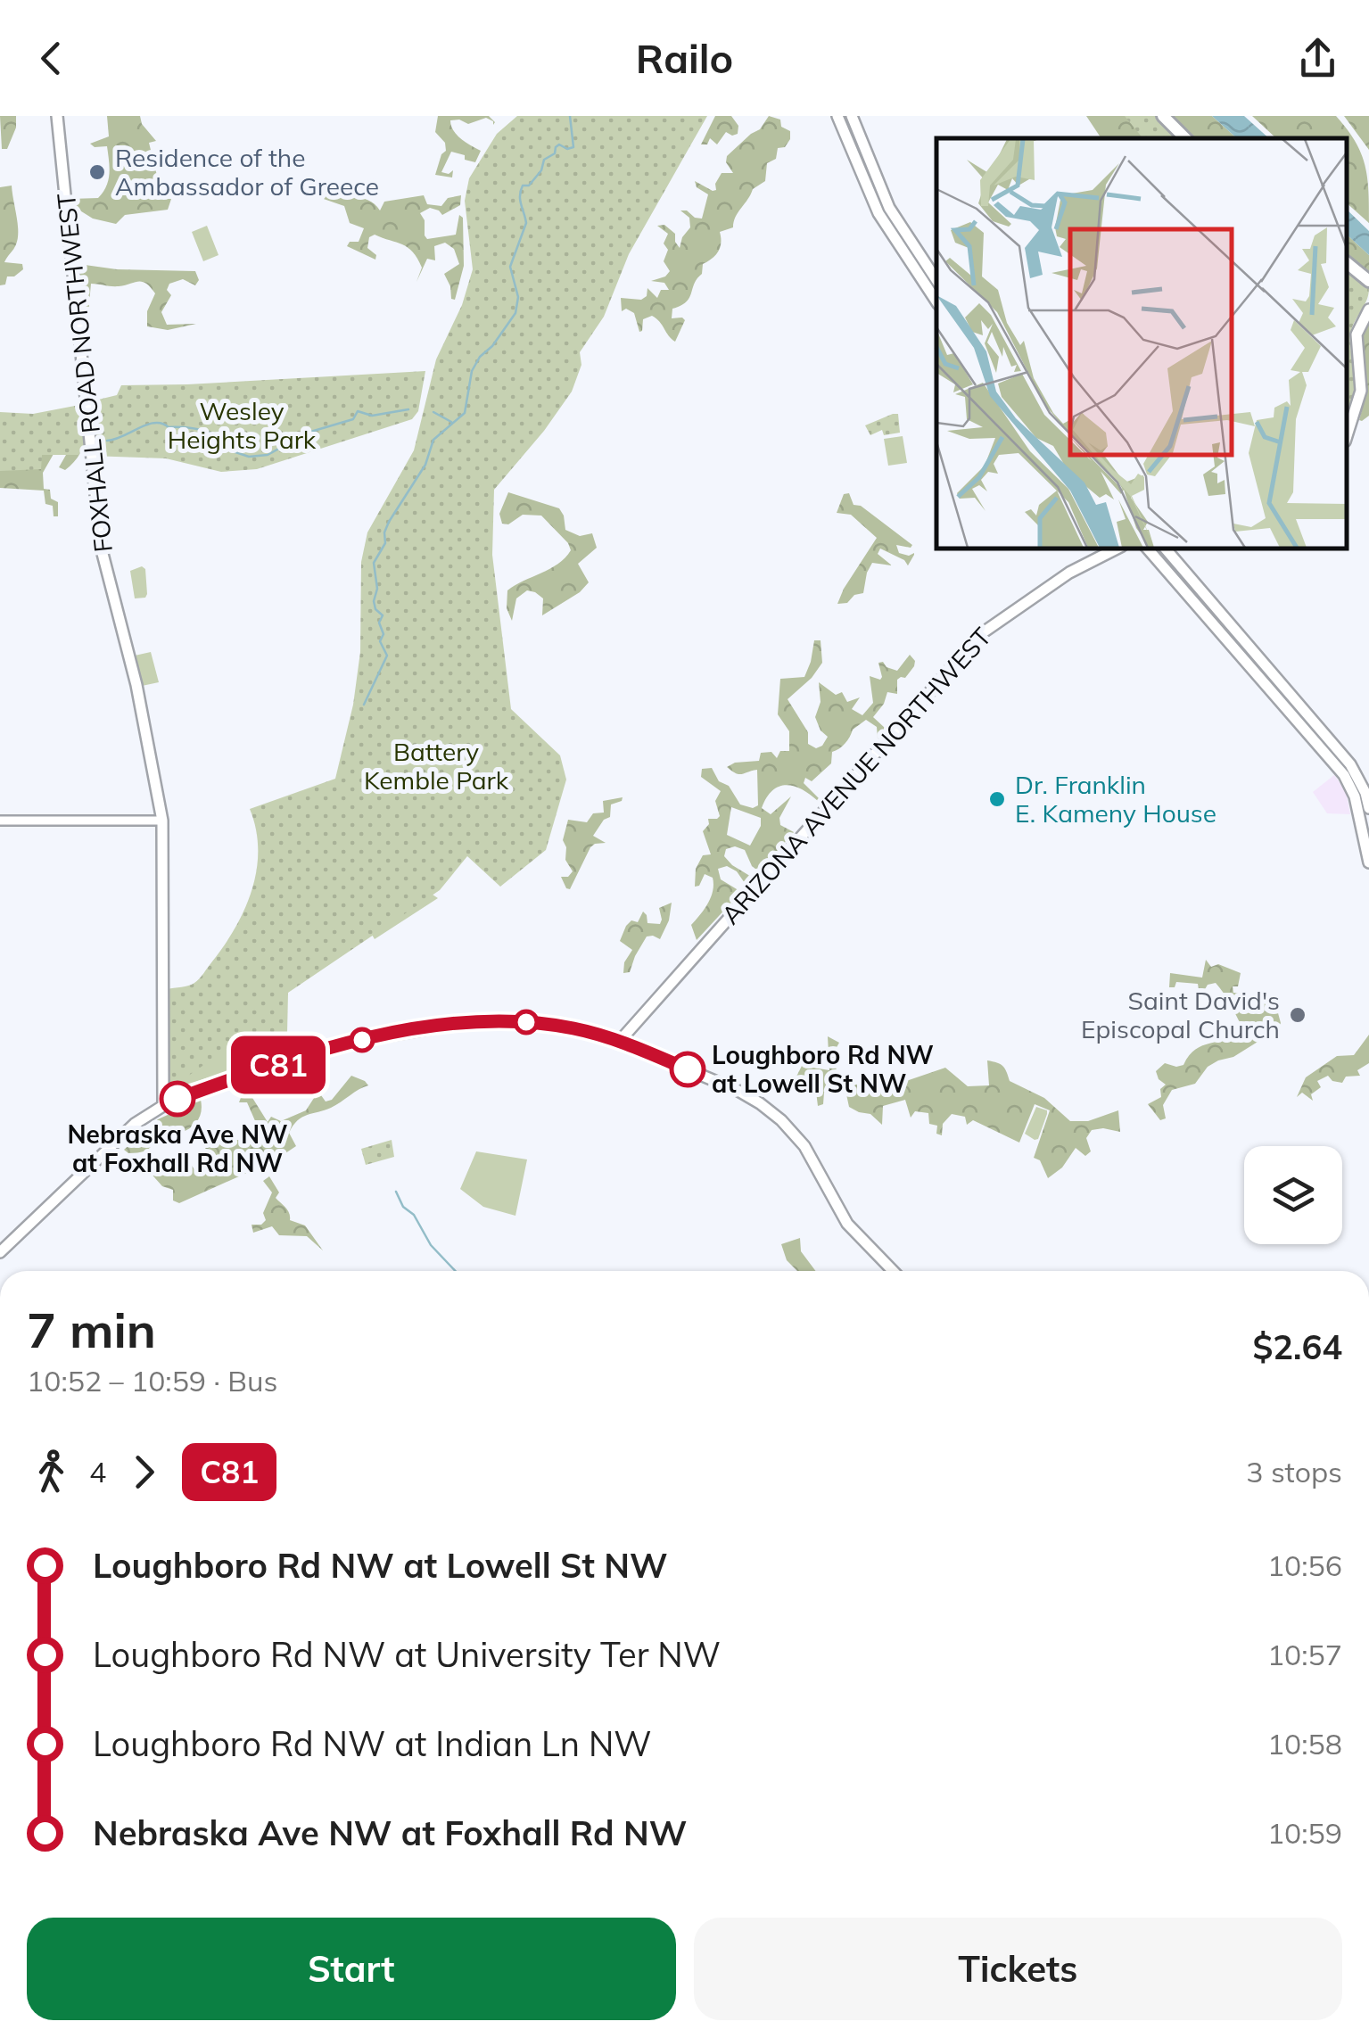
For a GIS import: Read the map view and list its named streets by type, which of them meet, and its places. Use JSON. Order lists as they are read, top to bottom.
{
  "streets": {
    "main road": ["FOXHALL ROAD NORTHWEST", "ARIZONA AVENUE NORTHWEST"]
  },
  "parks": ["Wesley Heights Park", "Battery Kemble Park"],
  "places": [
    "Residence of the Ambassador of Greece",
    "Dr. Franklin E. Kameny House",
    "Saint David's Episcopal Church",
    "Loughboro Rd NW at Lowell St NW",
    "Nebraska Ave NW at Foxhall Rd NW"
  ],
  "lines": ["bus line C81"],
  "page": {
    "header": "Railo",
    "on_map": "C81",
    "heading": ["7 min", "10:52 – 10:59 · Bus", "$2.64"],
    "legs": ["4", "C81", "3 stops"],
    "list": [
      {
        "name": "Loughboro Rd NW at Lowell St NW",
        "value": "10:56"
      },
      {
        "name": "Loughboro Rd NW at University Ter NW",
        "value": "10:57"
      },
      {
        "name": "Loughboro Rd NW at Indian Ln NW",
        "value": "10:58"
      },
      {
        "name": "Nebraska Ave NW at Foxhall Rd NW",
        "value": "10:59"
      }
    ],
    "buttons": ["Start", "Tickets"]
  }
}
